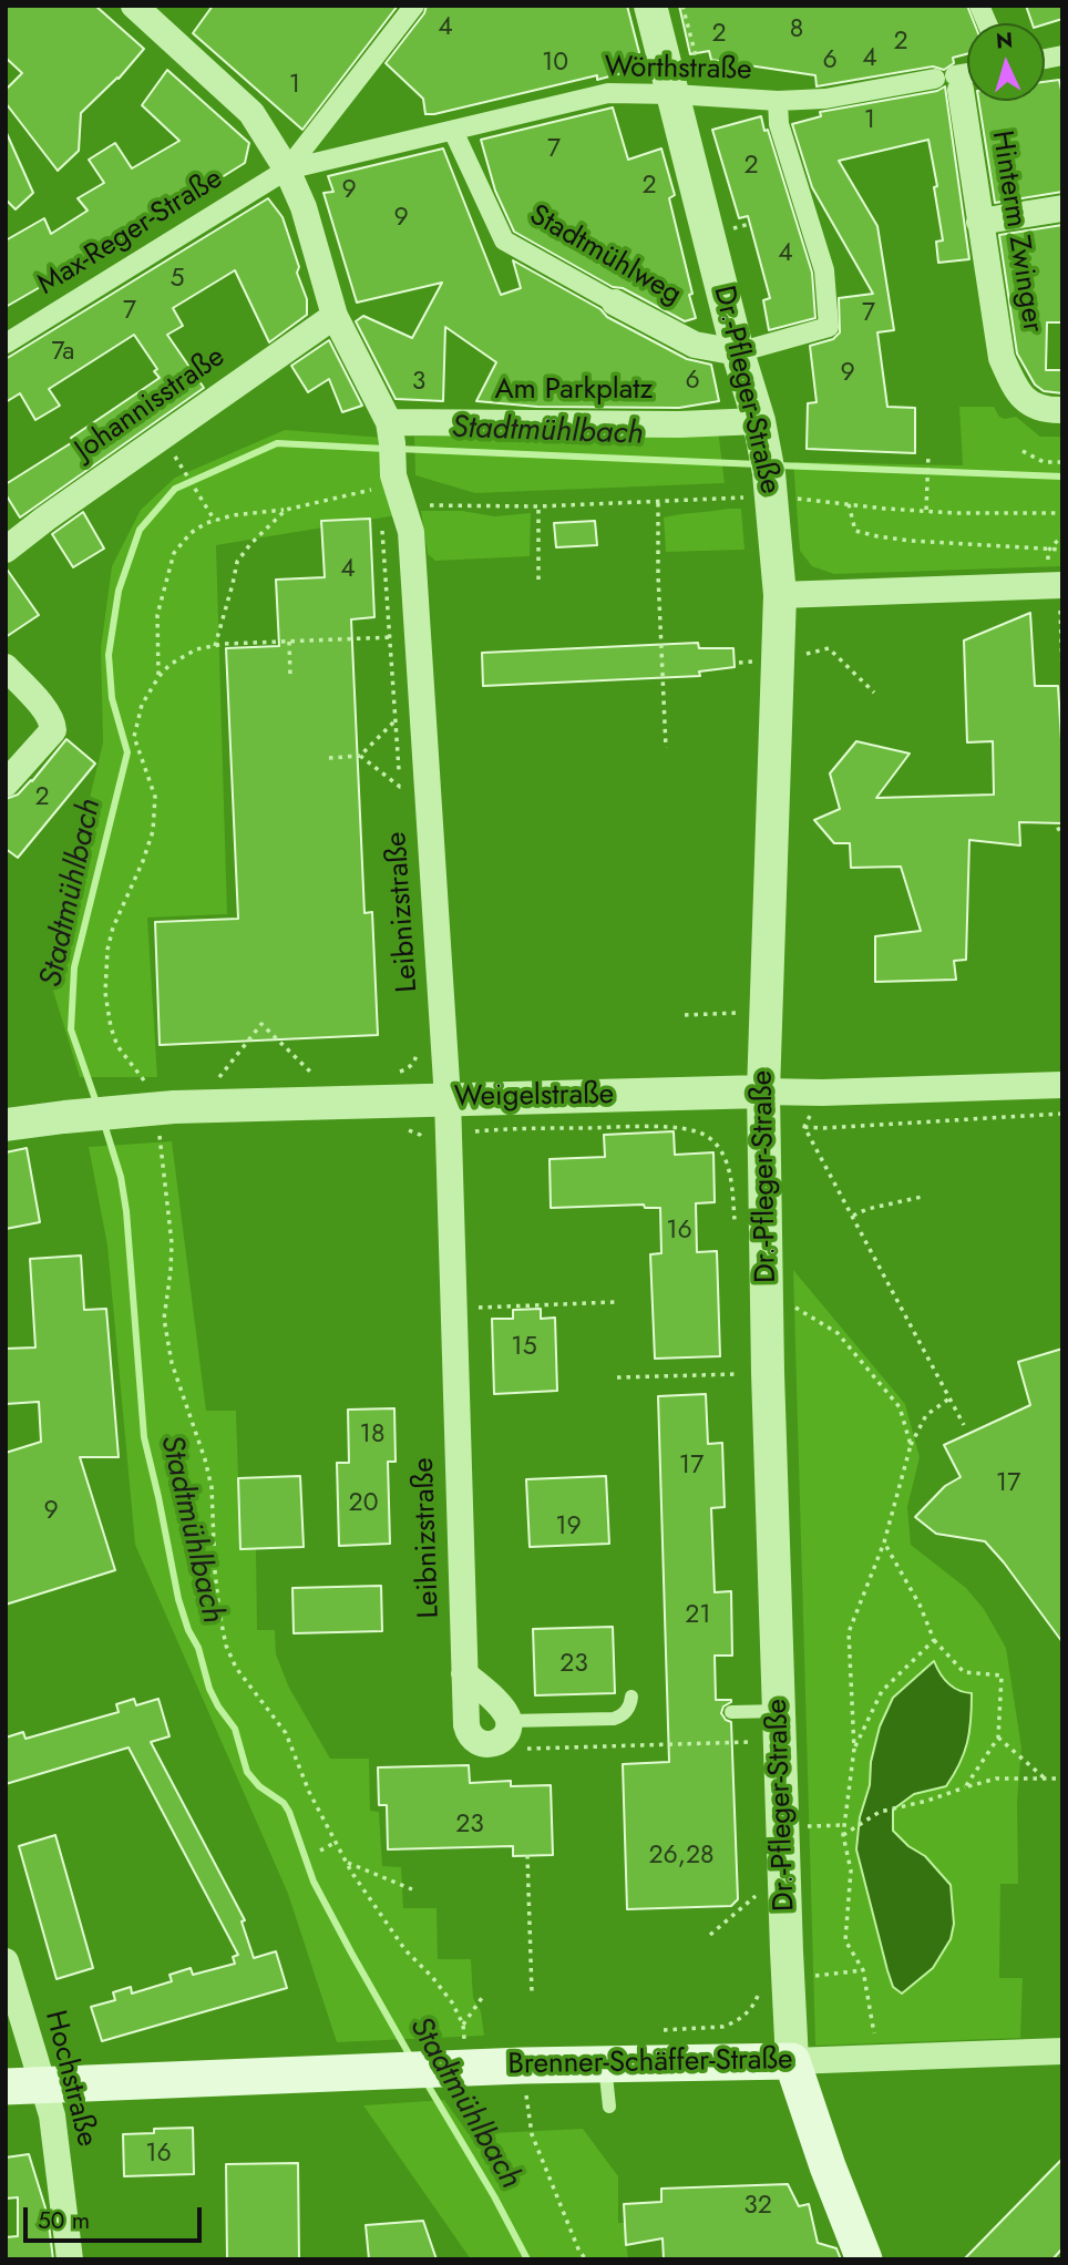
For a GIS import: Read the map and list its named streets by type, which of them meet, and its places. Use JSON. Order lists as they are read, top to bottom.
{
  "streets": {
    "main road": ["Dr.-Pfleger-Straße", "Brenner-Schäffer-Straße"],
    "street": [
      "Wörthstraße",
      "Hinterm Zwinger",
      "Max-Reger-Straße",
      "Stadtmühlweg",
      "Am Parkplatz",
      "Johannisstraße",
      "Leibnizstraße",
      "Weigelstraße",
      "Hochstraße"
    ]
  },
  "crossings": [
    ["Wörthstraße", "Max-Reger-Straße"],
    ["Wörthstraße", "Stadtmühlweg"],
    ["Wörthstraße", "Dr.-Pfleger-Straße"],
    ["Wörthstraße", "Leibnizstraße"],
    ["Max-Reger-Straße", "Leibnizstraße"],
    ["Stadtmühlweg", "Dr.-Pfleger-Straße"],
    ["Dr.-Pfleger-Straße", "Am Parkplatz"],
    ["Dr.-Pfleger-Straße", "Weigelstraße"],
    ["Dr.-Pfleger-Straße", "Brenner-Schäffer-Straße"],
    ["Am Parkplatz", "Leibnizstraße"],
    ["Johannisstraße", "Leibnizstraße"],
    ["Leibnizstraße", "Weigelstraße"],
    ["Brenner-Schäffer-Straße", "Hochstraße"]
  ],
  "water": ["Stadtmühlbach"],
  "house_numbers": [
    "4",
    "8",
    "2",
    "2",
    "4",
    "6",
    "10",
    "1",
    "1",
    "7",
    "2",
    "2",
    "9",
    "9",
    "4",
    "5",
    "7",
    "7",
    "7a",
    "9",
    "6",
    "3",
    "4",
    "2",
    "16",
    "15",
    "18",
    "17",
    "17",
    "20",
    "9",
    "19",
    "21",
    "23",
    "23",
    "26,28",
    "16",
    "32"
  ],
  "scale_bar": "50 m",
  "north": "top"
}
